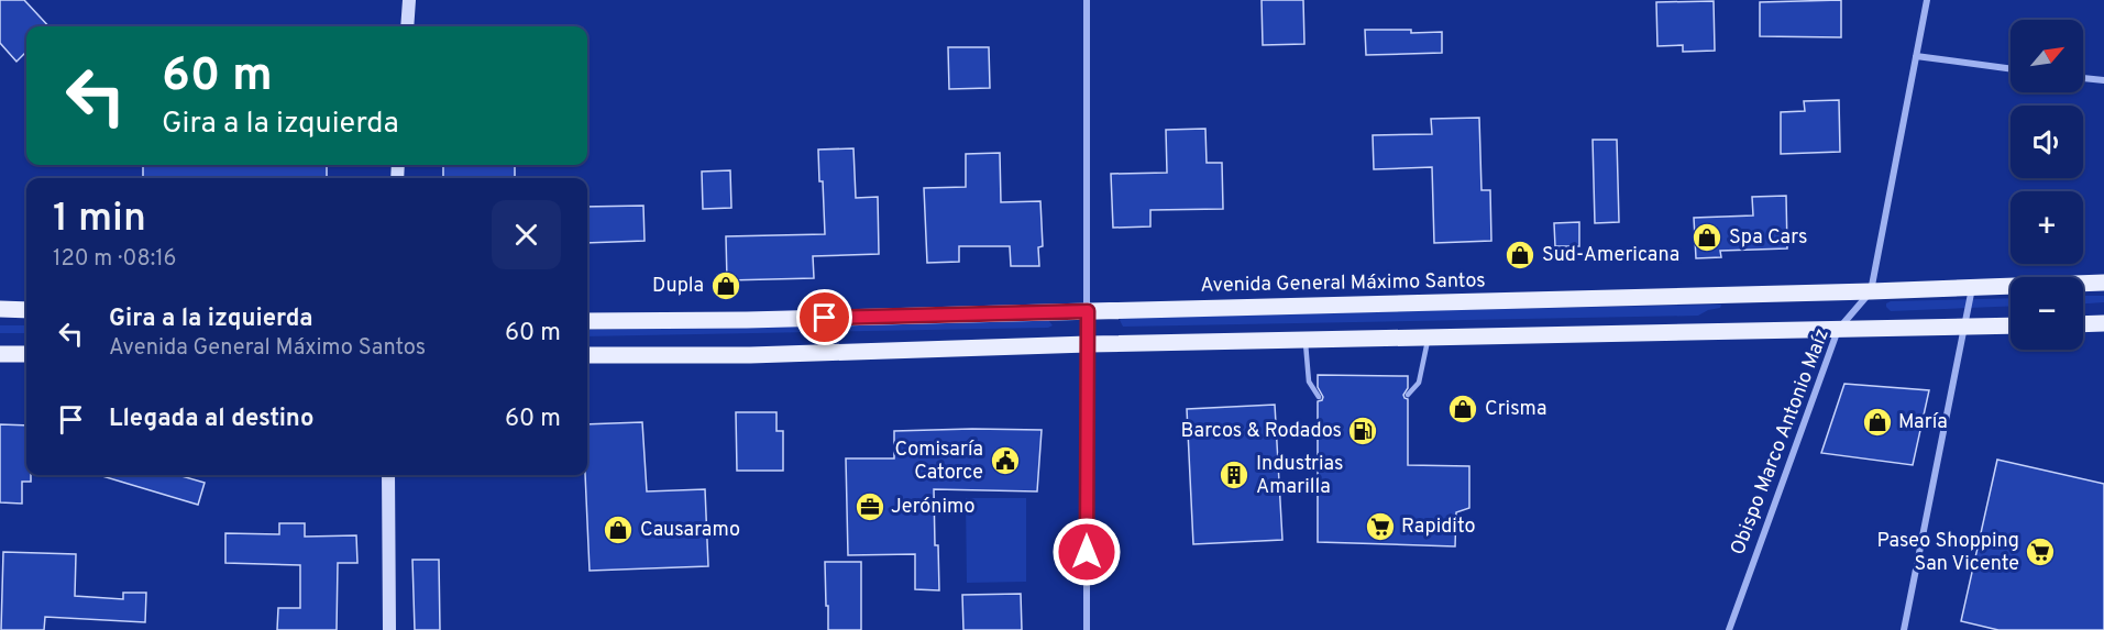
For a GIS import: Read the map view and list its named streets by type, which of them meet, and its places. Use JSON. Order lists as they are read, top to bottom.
{
  "streets": {
    "main road": ["Avenida General Máximo Santos"],
    "street": ["Obispo Marco Antonio Maíz"]
  },
  "crossings": [
    ["Avenida General Máximo Santos", "Obispo Marco Antonio Maíz"]
  ],
  "places": {
    "shop": [
      "Spa Cars",
      "Sud-Americana",
      "Dupla",
      "Crisma",
      "María",
      "Causaramo"
    ],
    "fuel station": ["Barcos & Rodados"],
    "public building": ["Comisaría Catorce"],
    "building": ["Industrias Amarilla"],
    "office": ["Jerónimo"],
    "supermarket": ["Rapidito", "Paseo Shopping San Vicente"]
  },
  "north": "top right",
  "page": {
    "map_buttons": ["+", "−"],
    "turn": ["60 m", "Gira a la izquierda"],
    "heading": ["1 min", "120 m · 08:16"],
    "list": [
      {
        "name": "Gira a la izquierda",
        "note": "Avenida General Máximo Santos",
        "value": "60 m"
      },
      {
        "name": "Llegada al destino",
        "value": "60 m"
      }
    ]
  }
}
